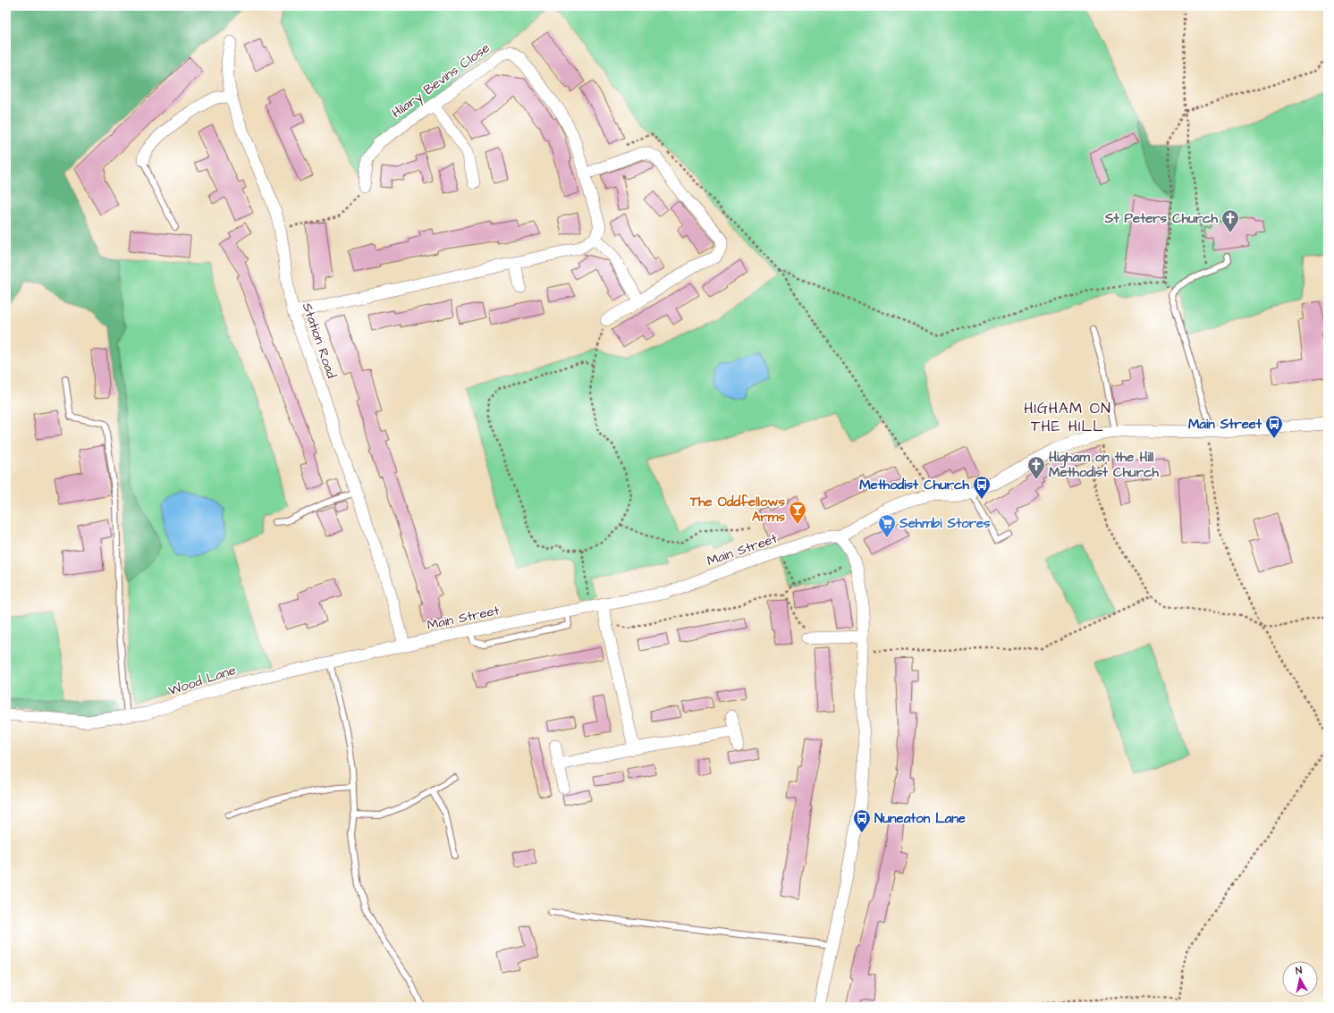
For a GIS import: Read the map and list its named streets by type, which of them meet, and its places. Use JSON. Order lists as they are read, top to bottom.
{
  "streets": {
    "street": [
      "Hilary Bevins Close",
      "Station Road",
      "Main Street",
      "Wood Lane"
    ]
  },
  "crossings": [
    ["Station Road", "Main Street"],
    ["Station Road", "Wood Lane"],
    ["Main Street", "Wood Lane"]
  ],
  "districts": ["HIGHAM ON THE HILL"],
  "places": {
    "church": ["St Peters Church", "Higham on the Hill Methodist Church"],
    "bus stop": ["Main Street", "Methodist Church", "Nuneaton Lane"],
    "bar": ["The Oddfellows Arms"],
    "supermarket": ["Sehmbi Stores"]
  },
  "north": "top"
}
